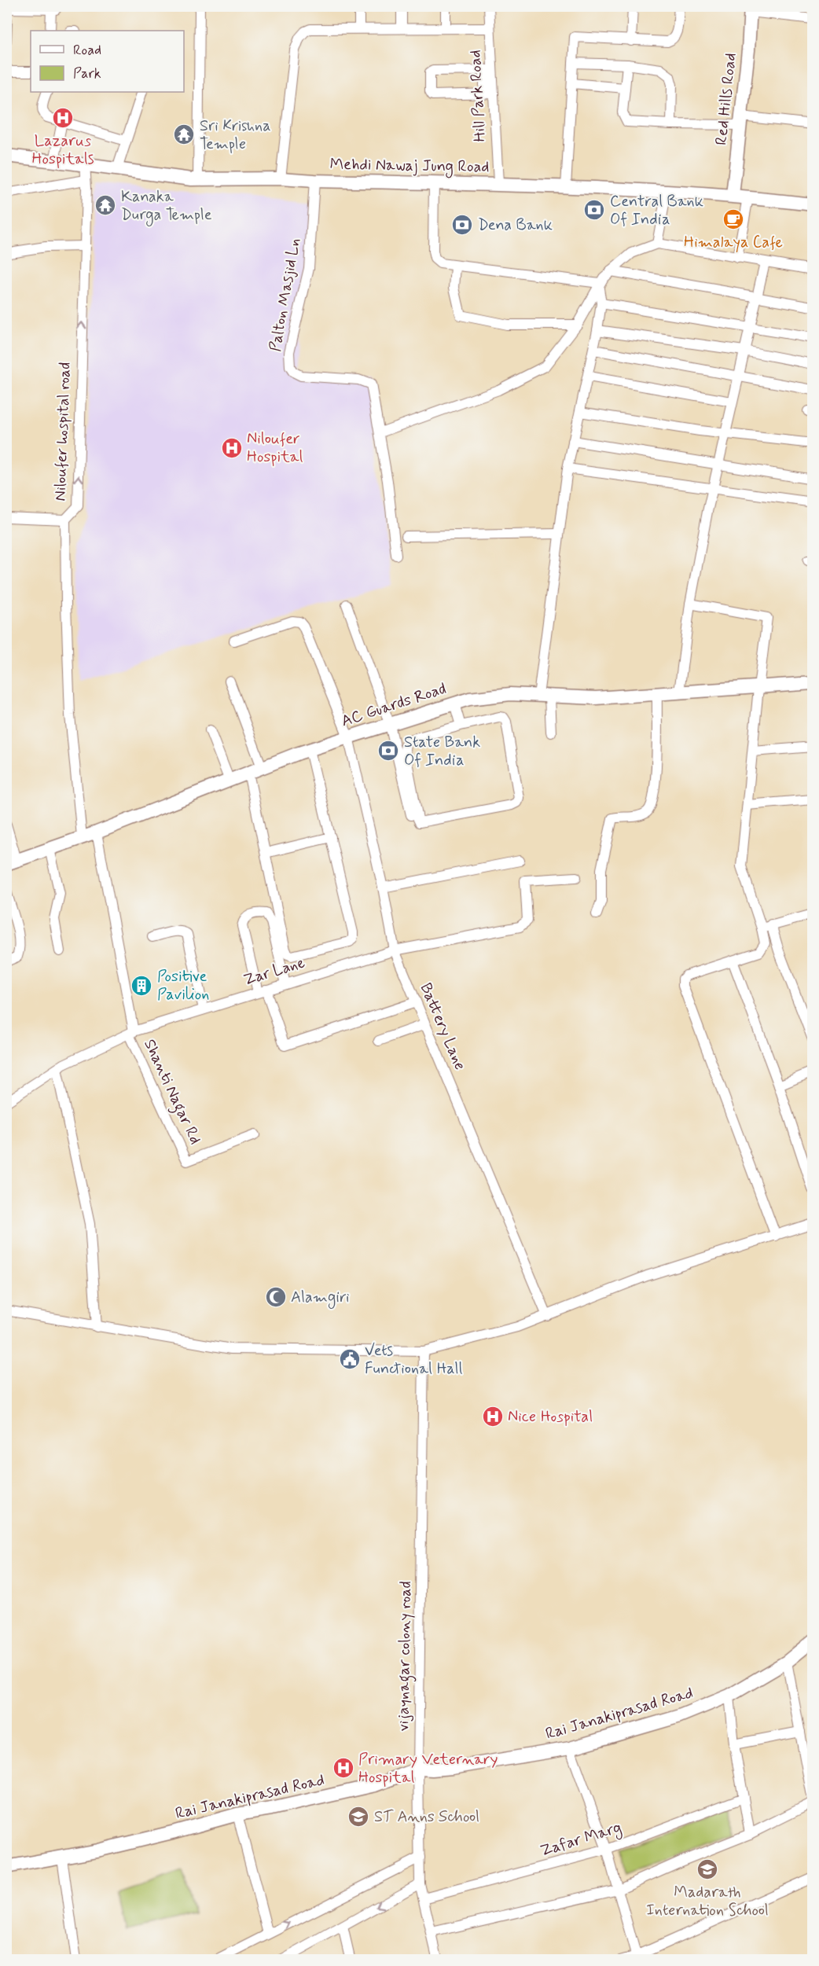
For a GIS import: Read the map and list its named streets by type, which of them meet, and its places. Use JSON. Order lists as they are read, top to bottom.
{
  "streets": {
    "main road": [
      "Red Hills Road",
      "Mehdi Nawaj Jung Road",
      "AC Guards Road",
      "Rai Janakiprasad Road"
    ],
    "street": [
      "Hill Park Road",
      "Palton Masjid Ln",
      "Niloufer hospital road",
      "Zar Lane",
      "Battery Lane",
      "Shanti Nagar Rd",
      "vijaynagar colony road",
      "Zafar Marg"
    ]
  },
  "crossings": [
    ["Hill Park Road", "Mehdi Nawaj Jung Road"],
    ["Red Hills Road", "Mehdi Nawaj Jung Road"],
    ["Mehdi Nawaj Jung Road", "Palton Masjid Ln"],
    ["Mehdi Nawaj Jung Road", "Niloufer hospital road"],
    ["Niloufer hospital road", "AC Guards Road"],
    ["AC Guards Road", "Battery Lane"],
    ["AC Guards Road", "Shanti Nagar Rd"],
    ["Zar Lane", "Battery Lane"],
    ["Zar Lane", "Shanti Nagar Rd"],
    ["vijaynagar colony road", "Rai Janakiprasad Road"],
    ["vijaynagar colony road", "Zafar Marg"]
  ],
  "one_way": ["Niloufer hospital road"],
  "places": {
    "hospital": [
      "Lazarus Hospitals",
      "Niloufer Hospital",
      "Nice Hospital",
      "Primary Veternary Hospital"
    ],
    "temple": ["Sri Krishna Temple", "Kanaka Durga Temple"],
    "bank": ["Central Bank Of India", "Dena Bank", "State Bank Of India"],
    "cafe": ["Himalaya Cafe"],
    "building": ["Positive Pavilion"],
    "mosque": ["Alamgiri"],
    "public building": ["Vets Functional Hall"],
    "school or university": ["ST Anns School", "Madarath Internation School"]
  },
  "legend": ["Road", "Park"]
}
